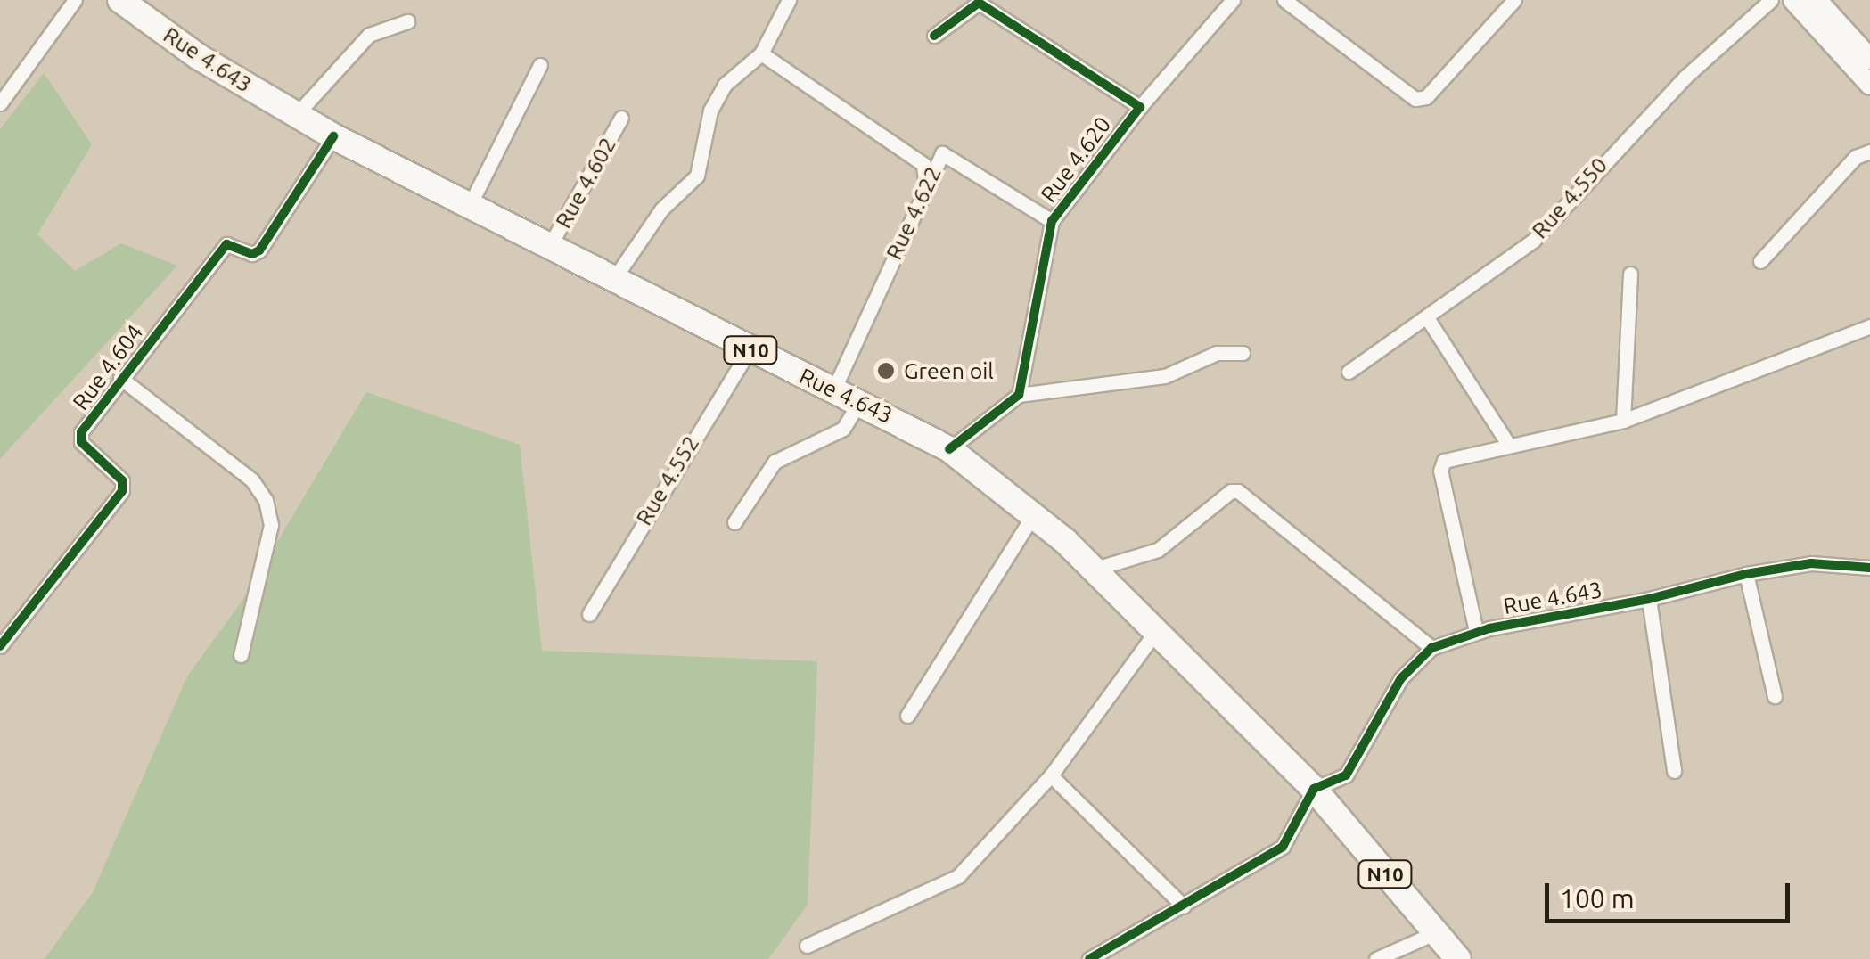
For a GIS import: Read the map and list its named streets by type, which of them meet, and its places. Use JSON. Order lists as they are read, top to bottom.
{
  "streets": {
    "highway": ["Rue 4.643", "N10"],
    "street": [
      "Rue 4.620",
      "Rue 4.602",
      "Rue 4.550",
      "Rue 4.622",
      "Rue 4.604",
      "Rue 4.552"
    ]
  },
  "crossings": [
    ["Rue 4.643", "Rue 4.602"],
    ["Rue 4.643", "Rue 4.622"],
    ["Rue 4.643", "N10"],
    ["Rue 4.643", "Rue 4.604"],
    ["Rue 4.643", "Rue 4.552"],
    ["Rue 4.620", "Rue 4.622"]
  ],
  "places": ["Green oil"],
  "scale_bar": "100 m"
}
